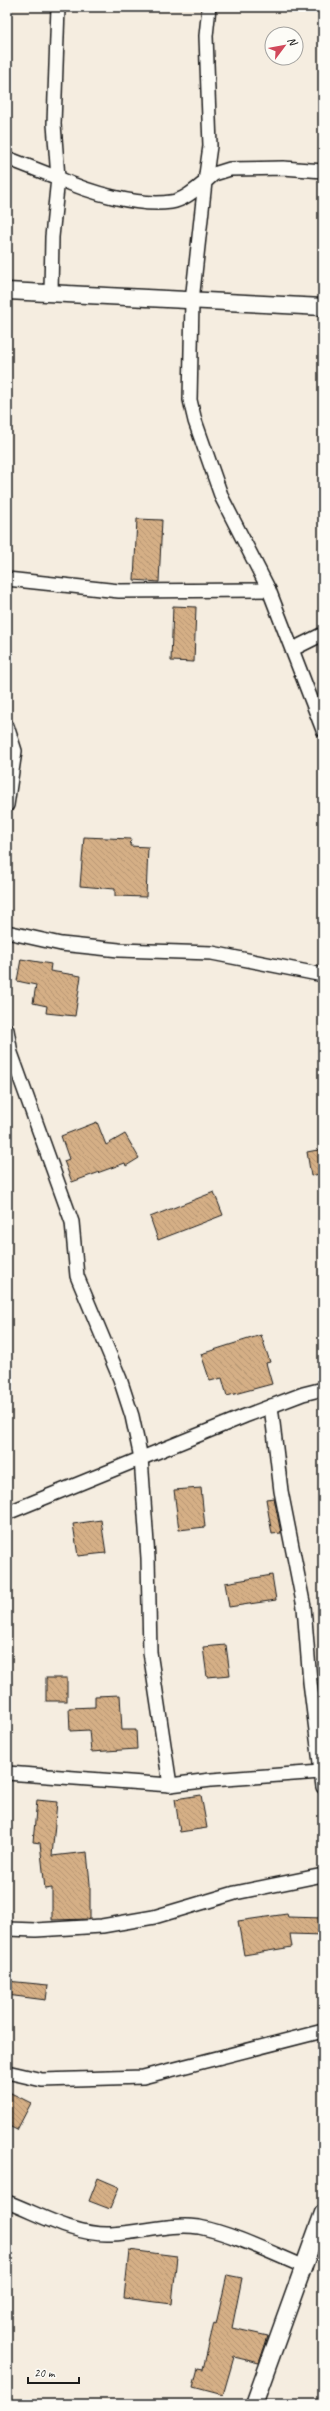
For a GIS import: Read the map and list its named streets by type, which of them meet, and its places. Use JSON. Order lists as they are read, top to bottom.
{
  "scale_bar": "20 m",
  "north": "top right"
}
